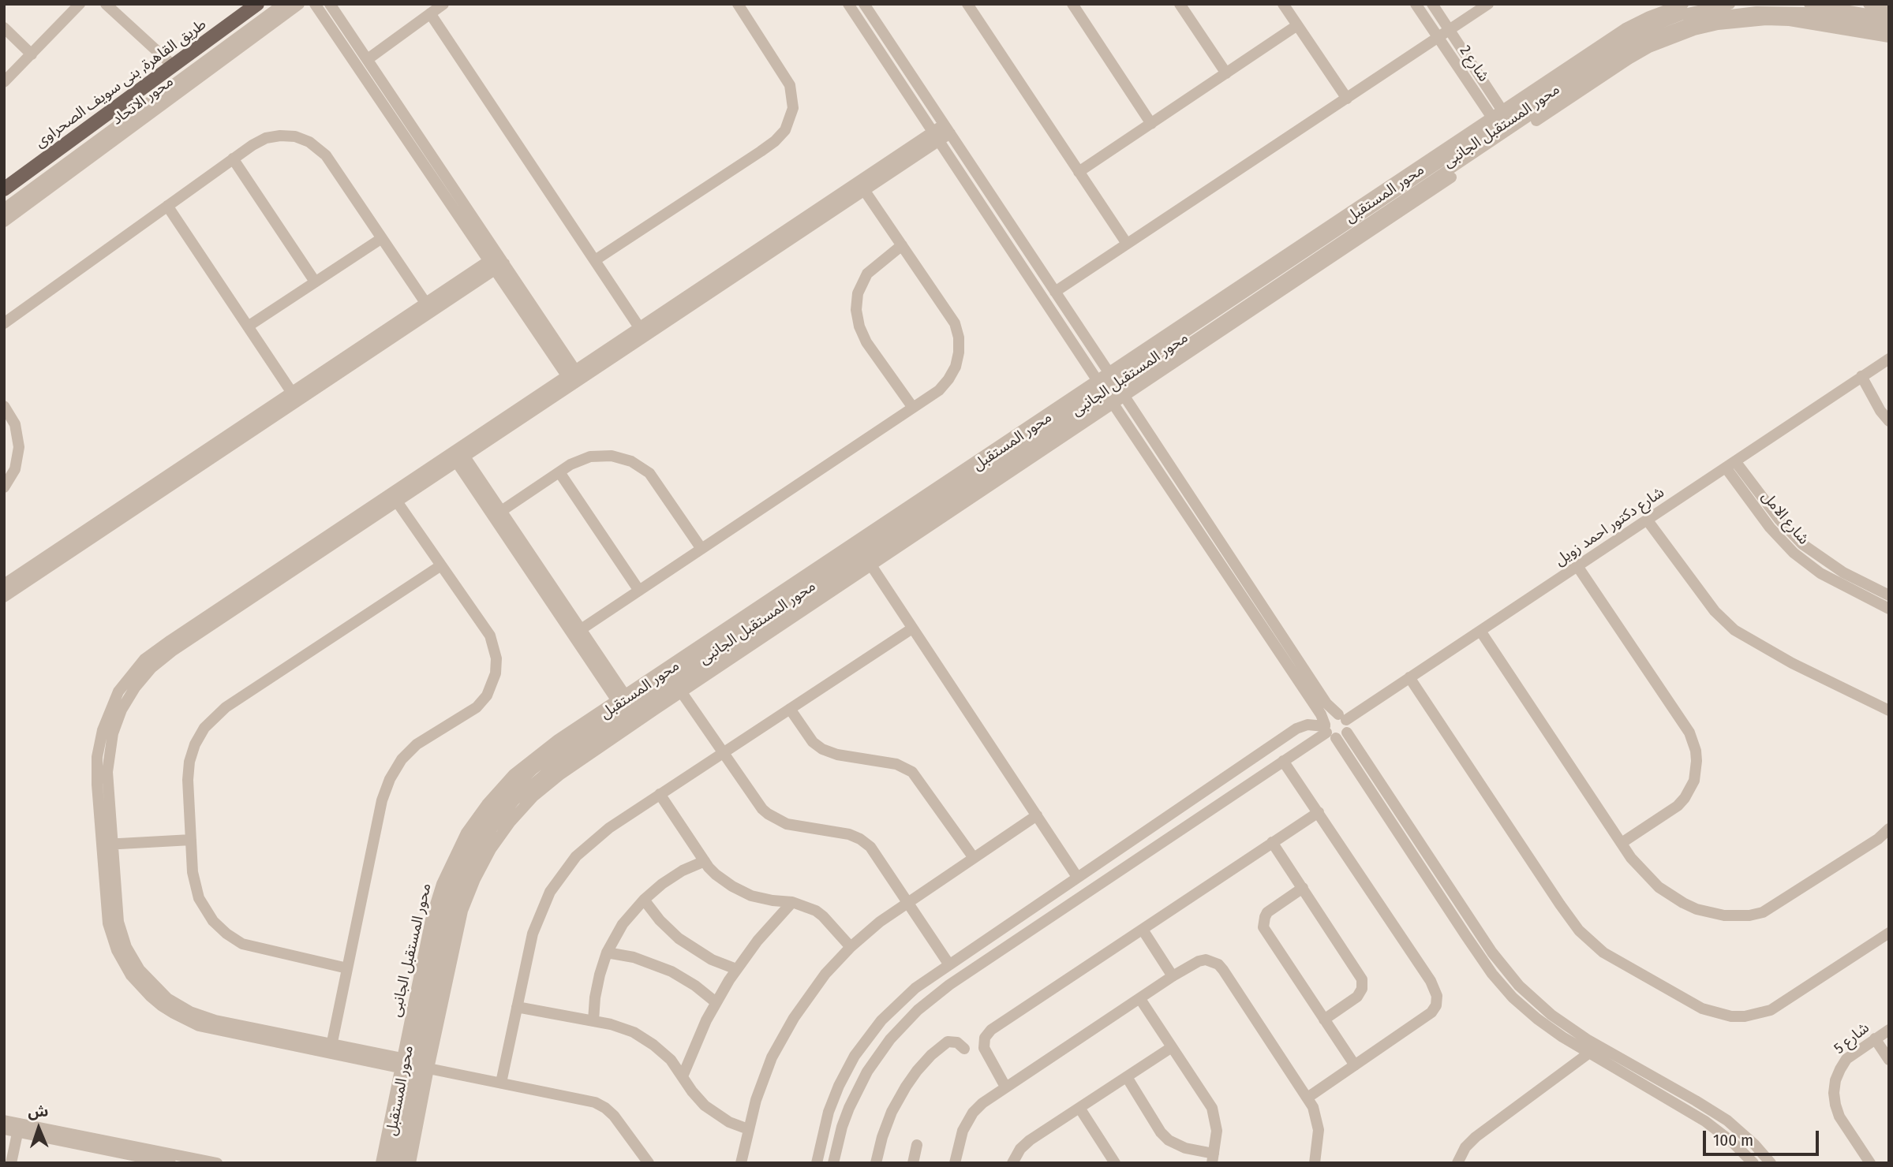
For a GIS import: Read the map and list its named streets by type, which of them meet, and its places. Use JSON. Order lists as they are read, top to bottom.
{
  "streets": {
    "main road": ["طريق القاهرة, بنى سويف الصحراوى"],
    "street": [
      "شارع 2",
      "محور الاتحاد",
      "محور المستقبل الجانبى",
      "محور المستقبل",
      "شارع الامل",
      "شارع دكتور احمد زويل",
      "شارع 5"
    ]
  },
  "crossings": [
    ["شارع 2", "محور المستقبل الجانبى"],
    ["محور المستقبل الجانبى", "محور المستقبل"],
    ["شارع الامل", "شارع دكتور احمد زويل"]
  ],
  "scale_bar": "100 m",
  "north": "top"
}
